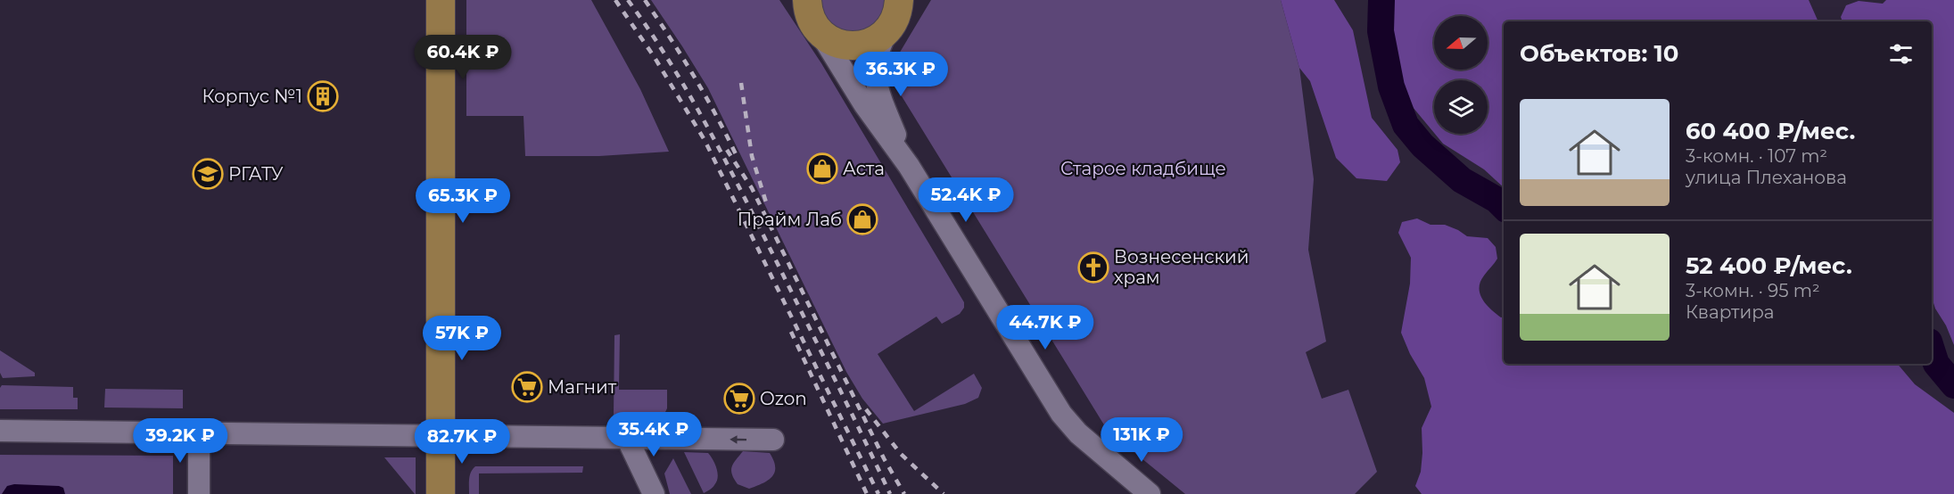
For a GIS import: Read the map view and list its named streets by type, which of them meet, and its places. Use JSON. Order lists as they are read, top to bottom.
{
  "parks": ["Старое кладбище"],
  "places": {
    "building": ["Корпус №1"],
    "shop": ["Аста", "Прайм Лаб"],
    "school or university": ["РГАТУ"],
    "church": ["Вознесенский храм"],
    "supermarket": ["Магнит", "Ozon"]
  },
  "north": "left",
  "page": {
    "heading": "Объектов: 10",
    "price": [
      "60.4K ₽",
      "36.3K ₽",
      "52.4K ₽",
      "65.3K ₽",
      "44.7K ₽",
      "57K ₽",
      "35.4K ₽",
      "131K ₽",
      "39.2K ₽",
      "82.7K ₽"
    ],
    "list": [
      {
        "name": "60 400 ₽/мес.",
        "note": "3-комн. · 107 m² · улица Плеханова"
      },
      {
        "name": "52 400 ₽/мес.",
        "note": "3-комн. · 95 m² · Квартира"
      }
    ]
  }
}
